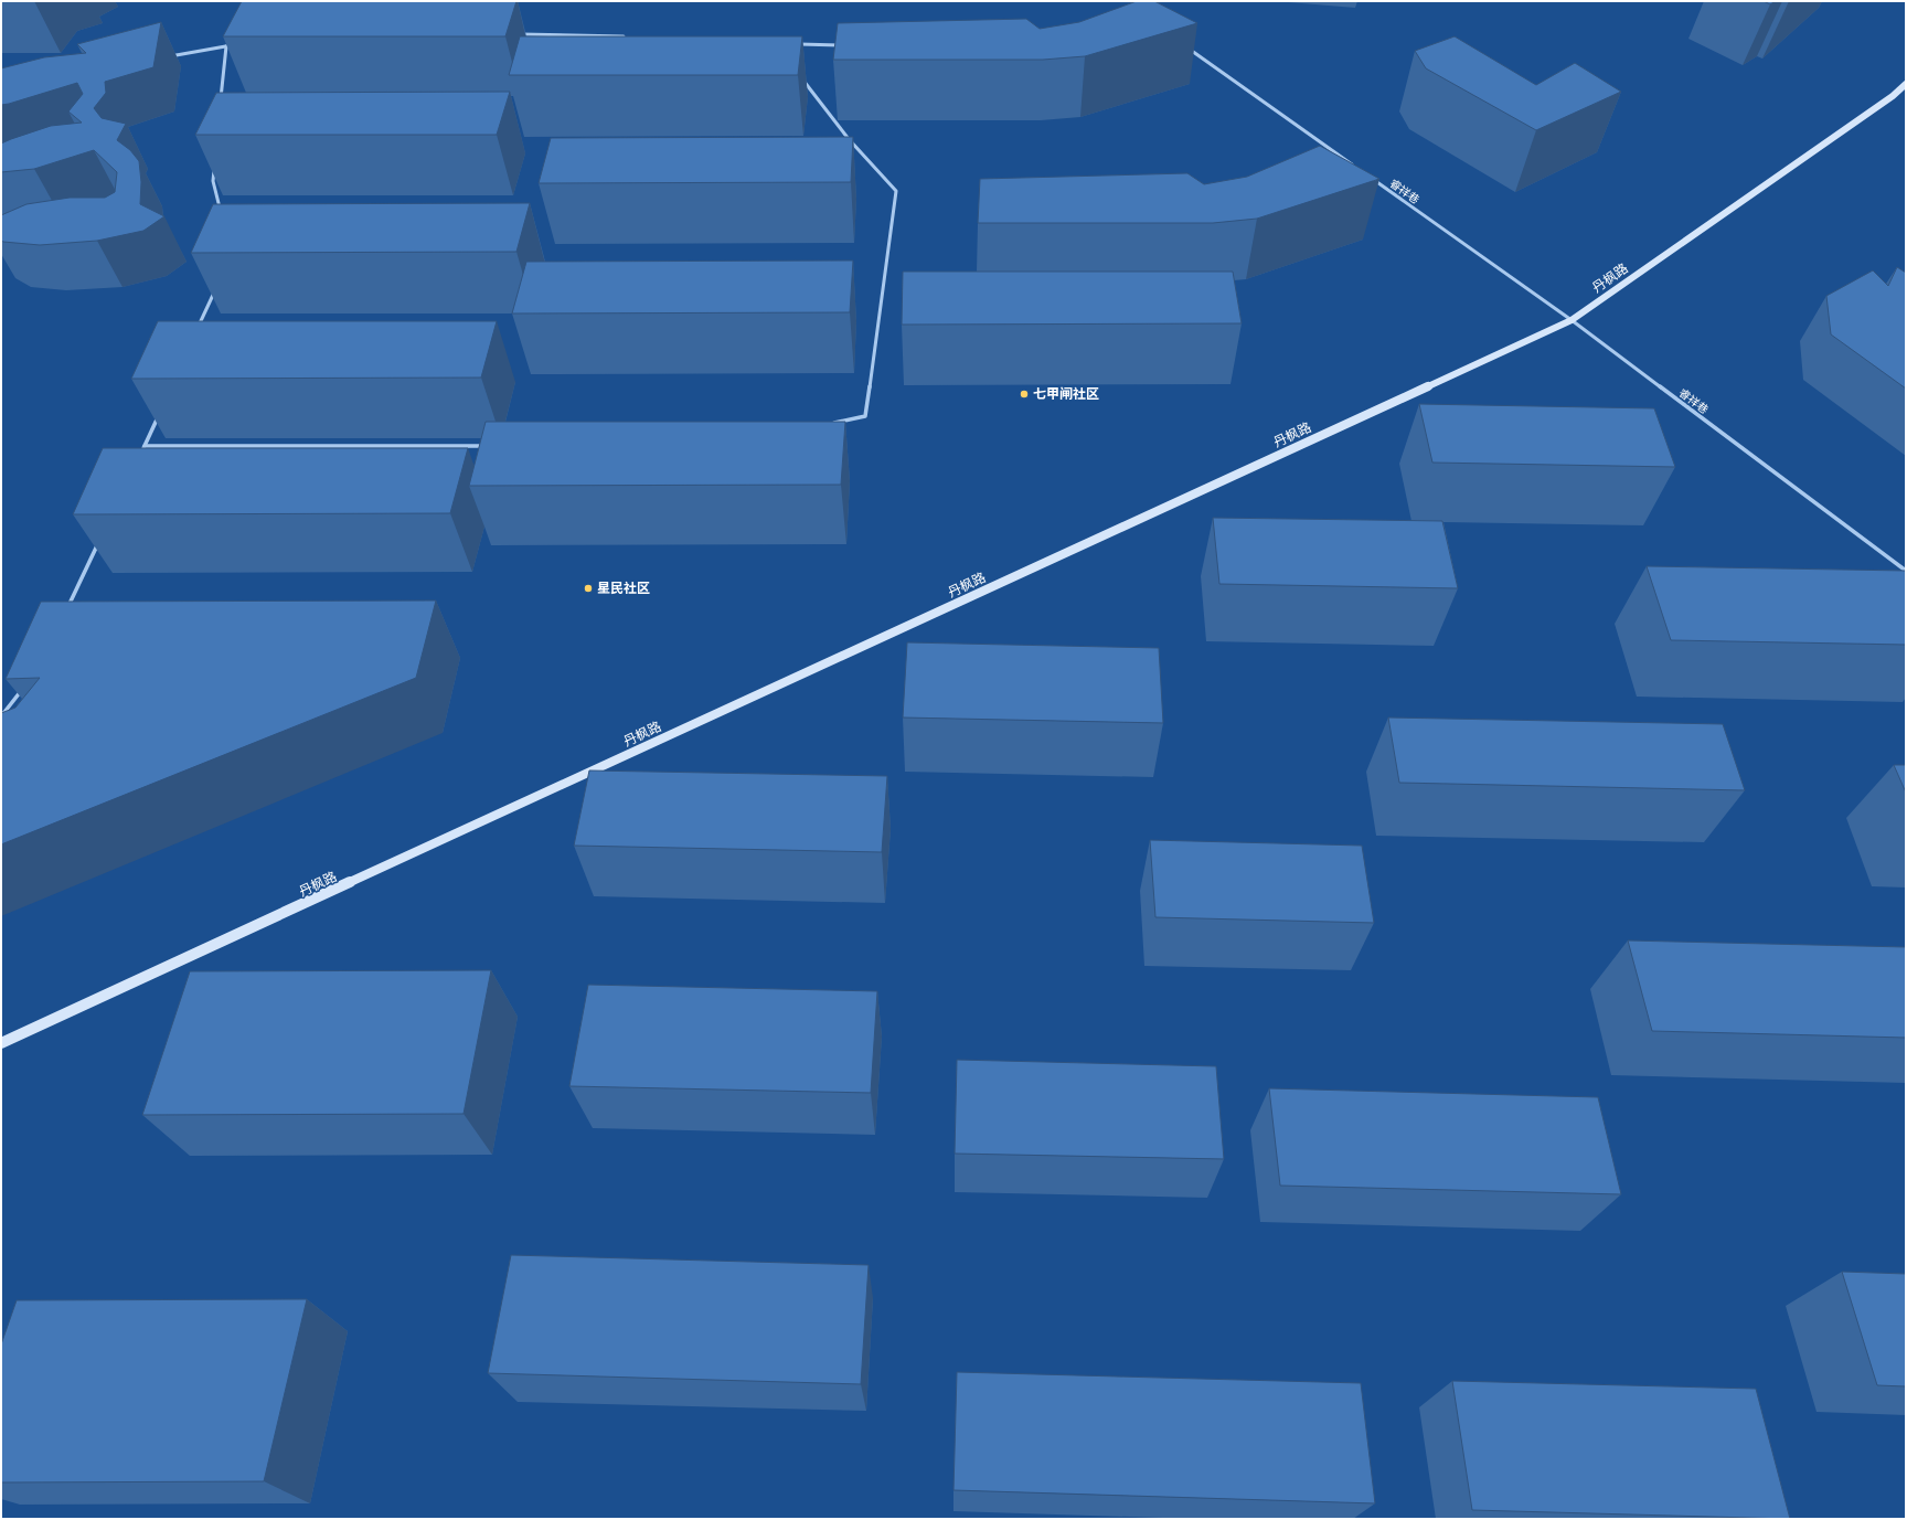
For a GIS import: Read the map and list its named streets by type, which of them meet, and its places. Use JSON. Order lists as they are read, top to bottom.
{
  "streets": {
    "street": ["睿祥巷", "丹枫路"]
  },
  "crossings": [
    ["睿祥巷", "丹枫路"]
  ],
  "places": ["七甲闸社区", "星民社区"]
}
